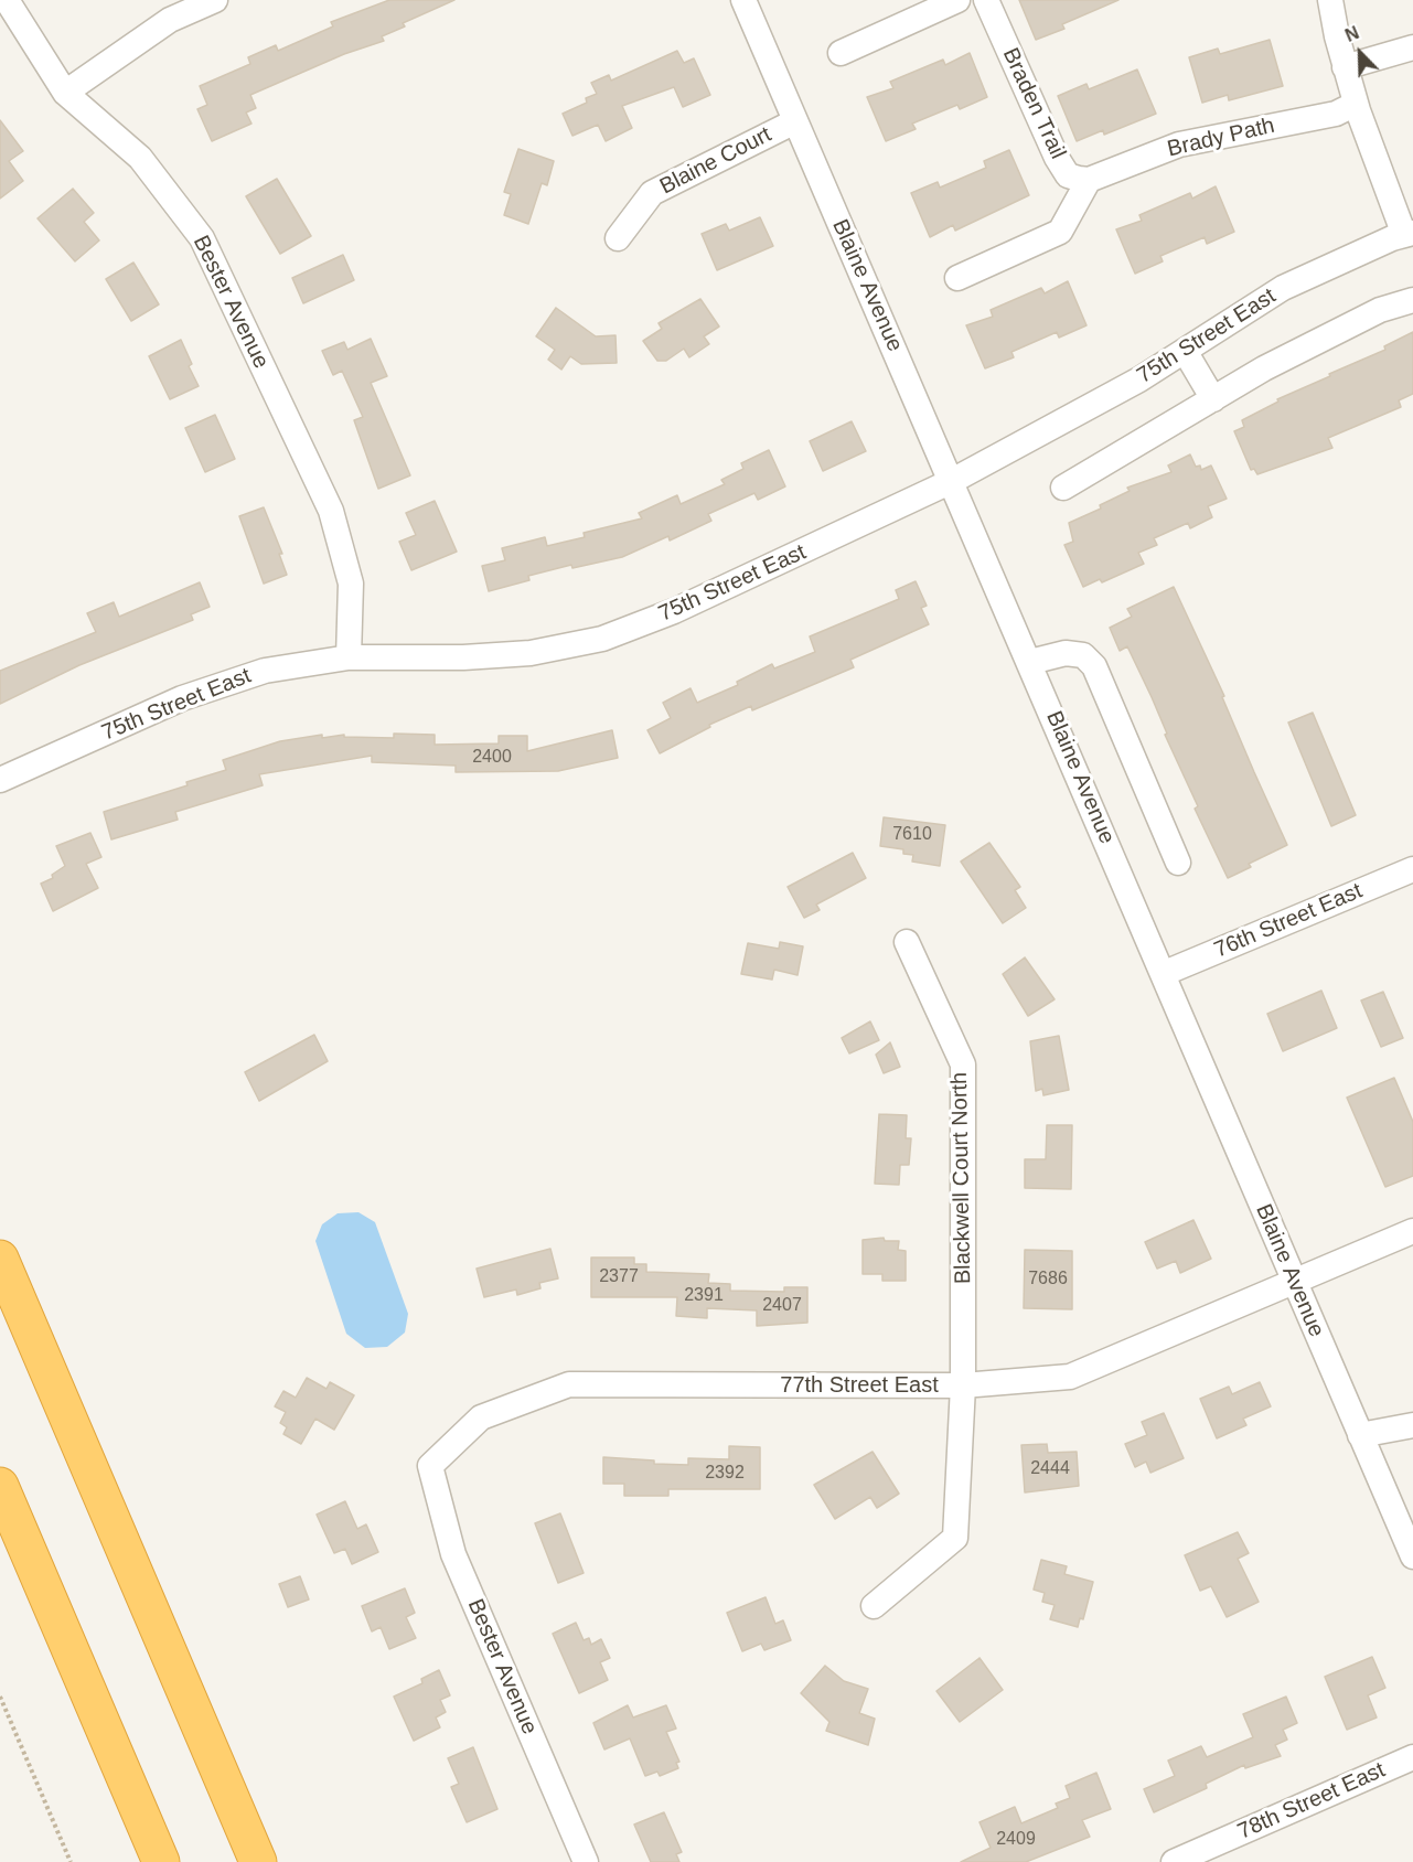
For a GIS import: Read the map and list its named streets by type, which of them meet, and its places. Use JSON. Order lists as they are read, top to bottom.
{
  "streets": {
    "street": [
      "Braden Trail",
      "Brady Path",
      "Blaine Court",
      "Blaine Avenue",
      "Bester Avenue",
      "75th Street East",
      "76th Street East",
      "Blackwell Court North",
      "77th Street East",
      "78th Street East"
    ]
  },
  "crossings": [
    ["Braden Trail", "Brady Path"],
    ["Blaine Court", "Blaine Avenue"],
    ["Blaine Avenue", "75th Street East"],
    ["Blaine Avenue", "76th Street East"],
    ["Blaine Avenue", "77th Street East"],
    ["Bester Avenue", "75th Street East"],
    ["Bester Avenue", "77th Street East"],
    ["Blackwell Court North", "77th Street East"]
  ],
  "house_numbers": [
    "2400",
    "7610",
    "2377",
    "7686",
    "2391",
    "2407",
    "2444",
    "2392",
    "2409"
  ],
  "north": "top left"
}
